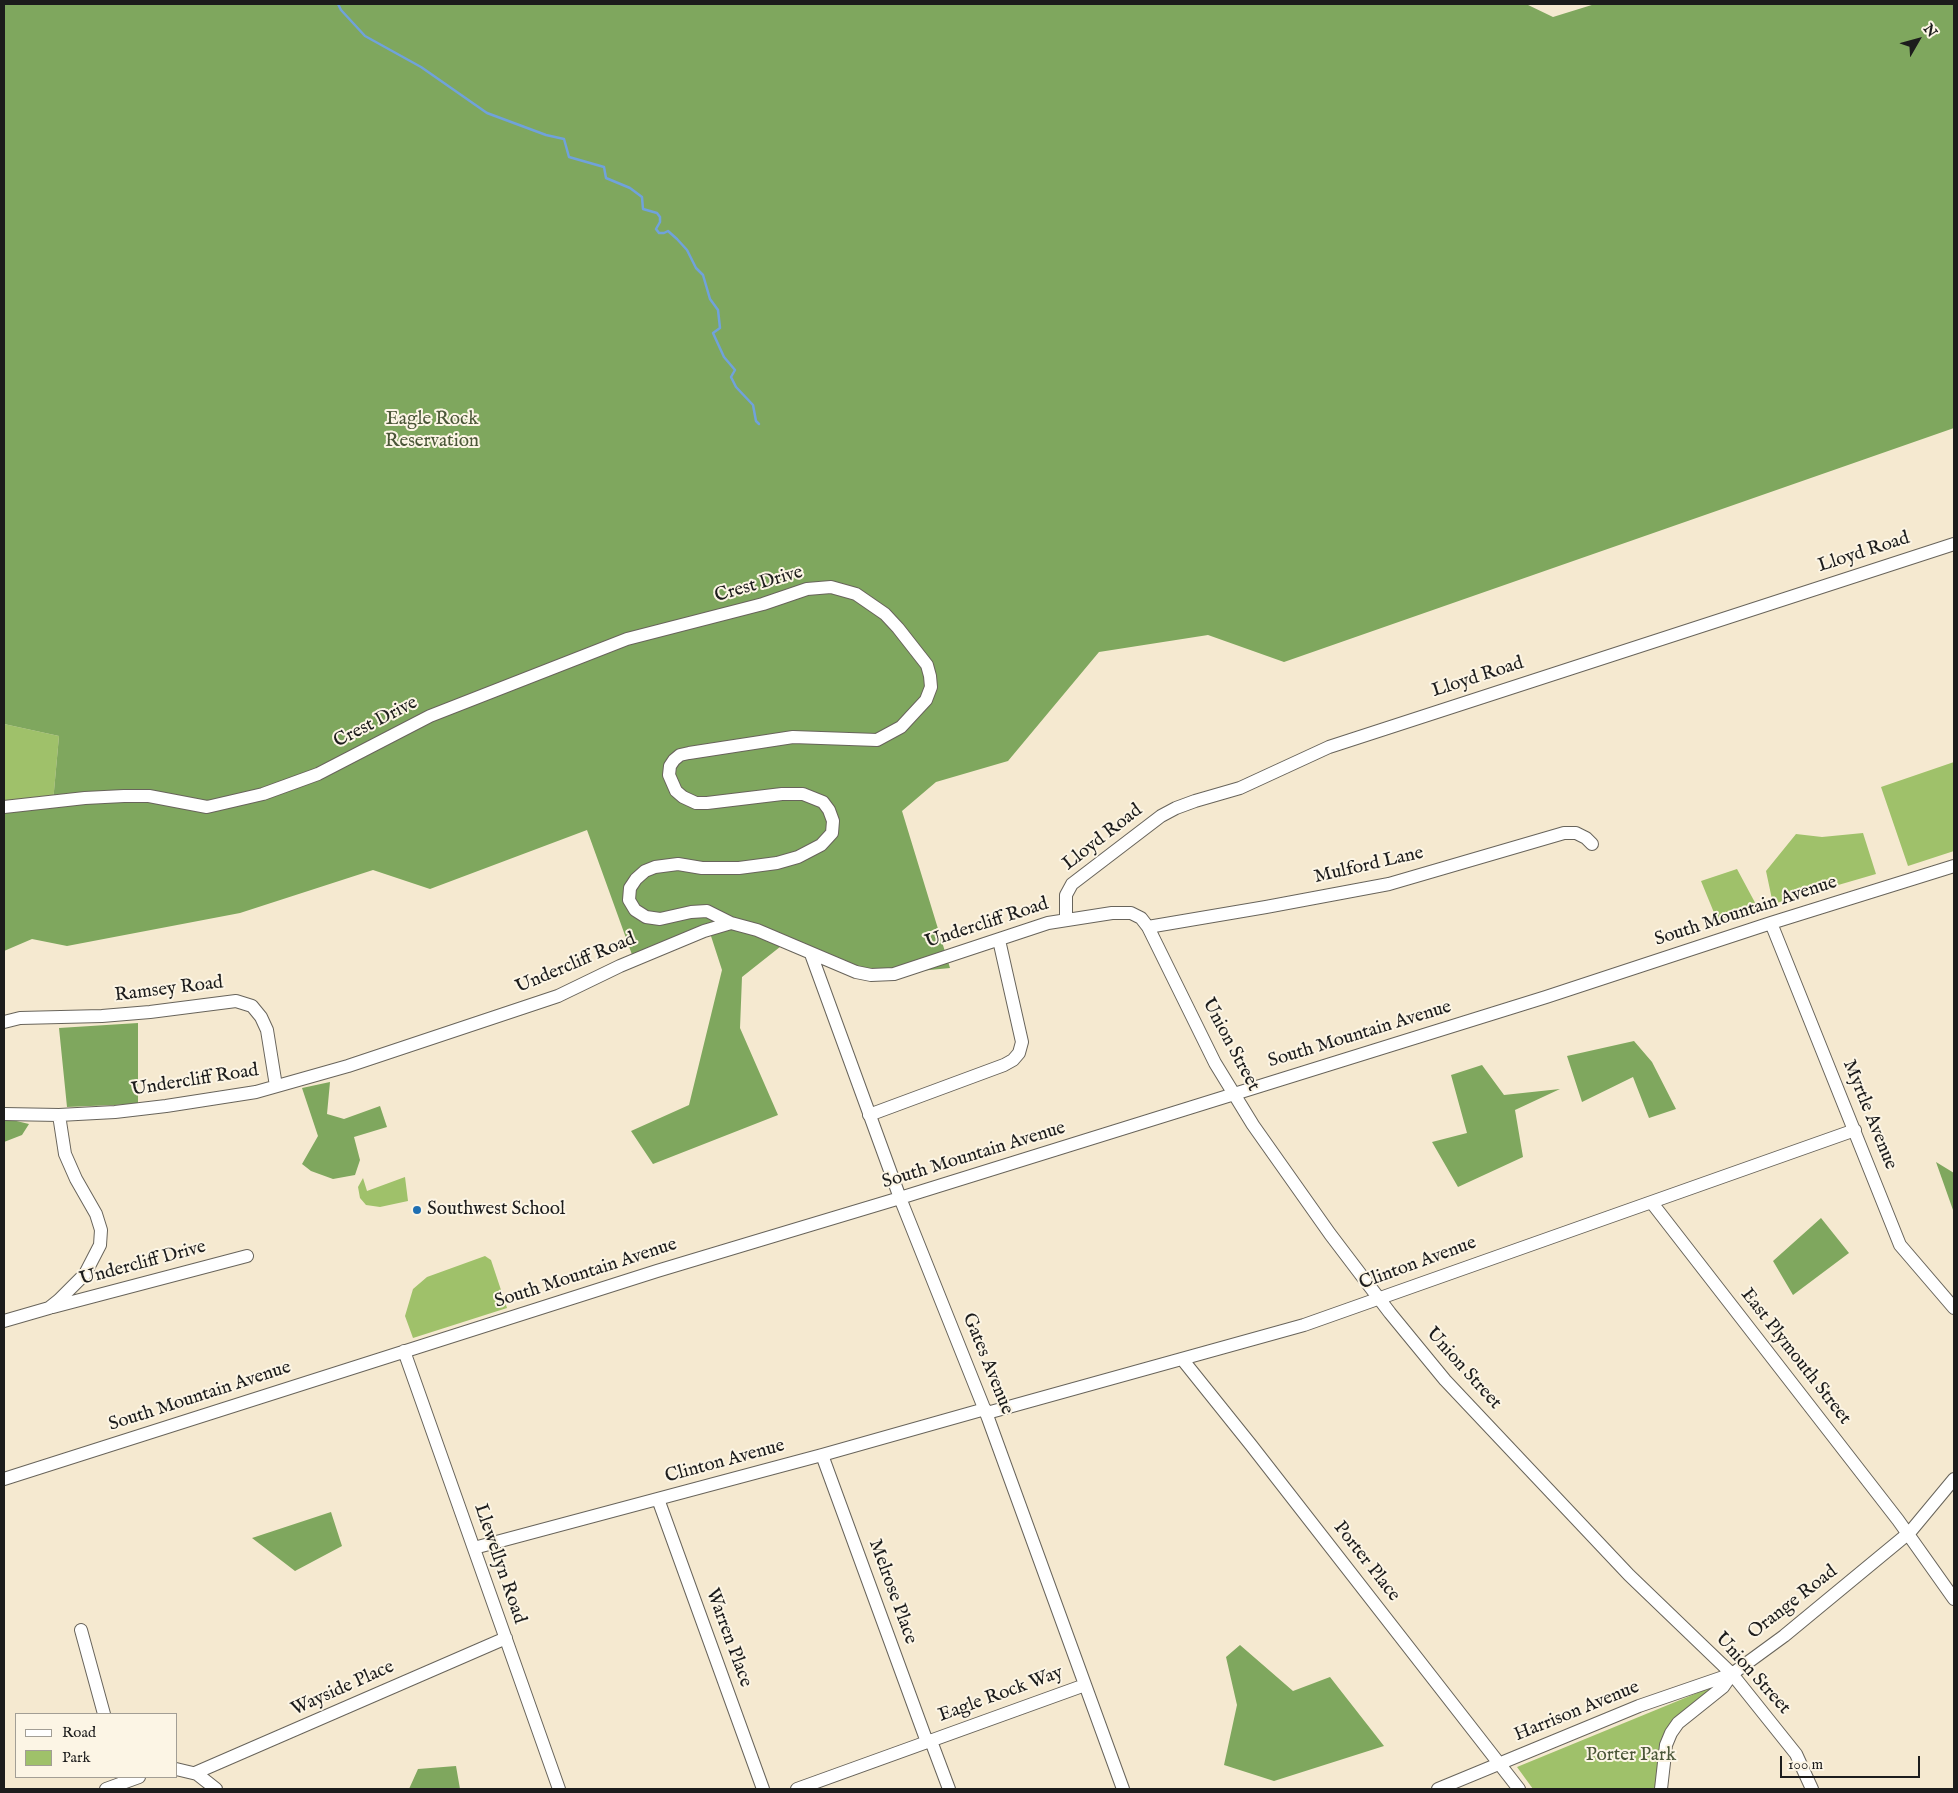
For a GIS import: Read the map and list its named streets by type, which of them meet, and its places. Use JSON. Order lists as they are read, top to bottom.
{
  "streets": {
    "street": [
      "Lloyd Road",
      "Crest Drive",
      "Mulford Lane",
      "South Mountain Avenue",
      "Undercliff Road",
      "Ramsey Road",
      "Union Street",
      "Myrtle Avenue",
      "Undercliff Drive",
      "Clinton Avenue",
      "East Plymouth Street",
      "Gates Avenue",
      "Porter Place",
      "Llewellyn Road",
      "Melrose Place",
      "Orange Road",
      "Warren Place",
      "Wayside Place",
      "Eagle Rock Way",
      "Harrison Avenue"
    ]
  },
  "crossings": [
    ["Lloyd Road", "Undercliff Road"],
    ["Crest Drive", "Undercliff Road"],
    ["Mulford Lane", "Undercliff Road"],
    ["Mulford Lane", "Union Street"],
    ["South Mountain Avenue", "Union Street"],
    ["South Mountain Avenue", "Myrtle Avenue"],
    ["South Mountain Avenue", "Gates Avenue"],
    ["South Mountain Avenue", "Llewellyn Road"],
    ["Undercliff Road", "Ramsey Road"],
    ["Undercliff Road", "Union Street"],
    ["Undercliff Road", "Gates Avenue"],
    ["Union Street", "Clinton Avenue"],
    ["Union Street", "Orange Road"],
    ["Union Street", "Harrison Avenue"],
    ["Myrtle Avenue", "Clinton Avenue"],
    ["Clinton Avenue", "East Plymouth Street"],
    ["Clinton Avenue", "Gates Avenue"],
    ["Clinton Avenue", "Porter Place"],
    ["Clinton Avenue", "Llewellyn Road"],
    ["Clinton Avenue", "Melrose Place"],
    ["Clinton Avenue", "Warren Place"],
    ["East Plymouth Street", "Orange Road"],
    ["Gates Avenue", "Eagle Rock Way"],
    ["Porter Place", "Harrison Avenue"],
    ["Llewellyn Road", "Wayside Place"],
    ["Melrose Place", "Eagle Rock Way"],
    ["Orange Road", "Harrison Avenue"]
  ],
  "parks": ["Eagle Rock Reservation", "Porter Park"],
  "places": ["Southwest School"],
  "legend": ["Road", "Park"],
  "scale_bar": "100 m",
  "north": "top right"
}
